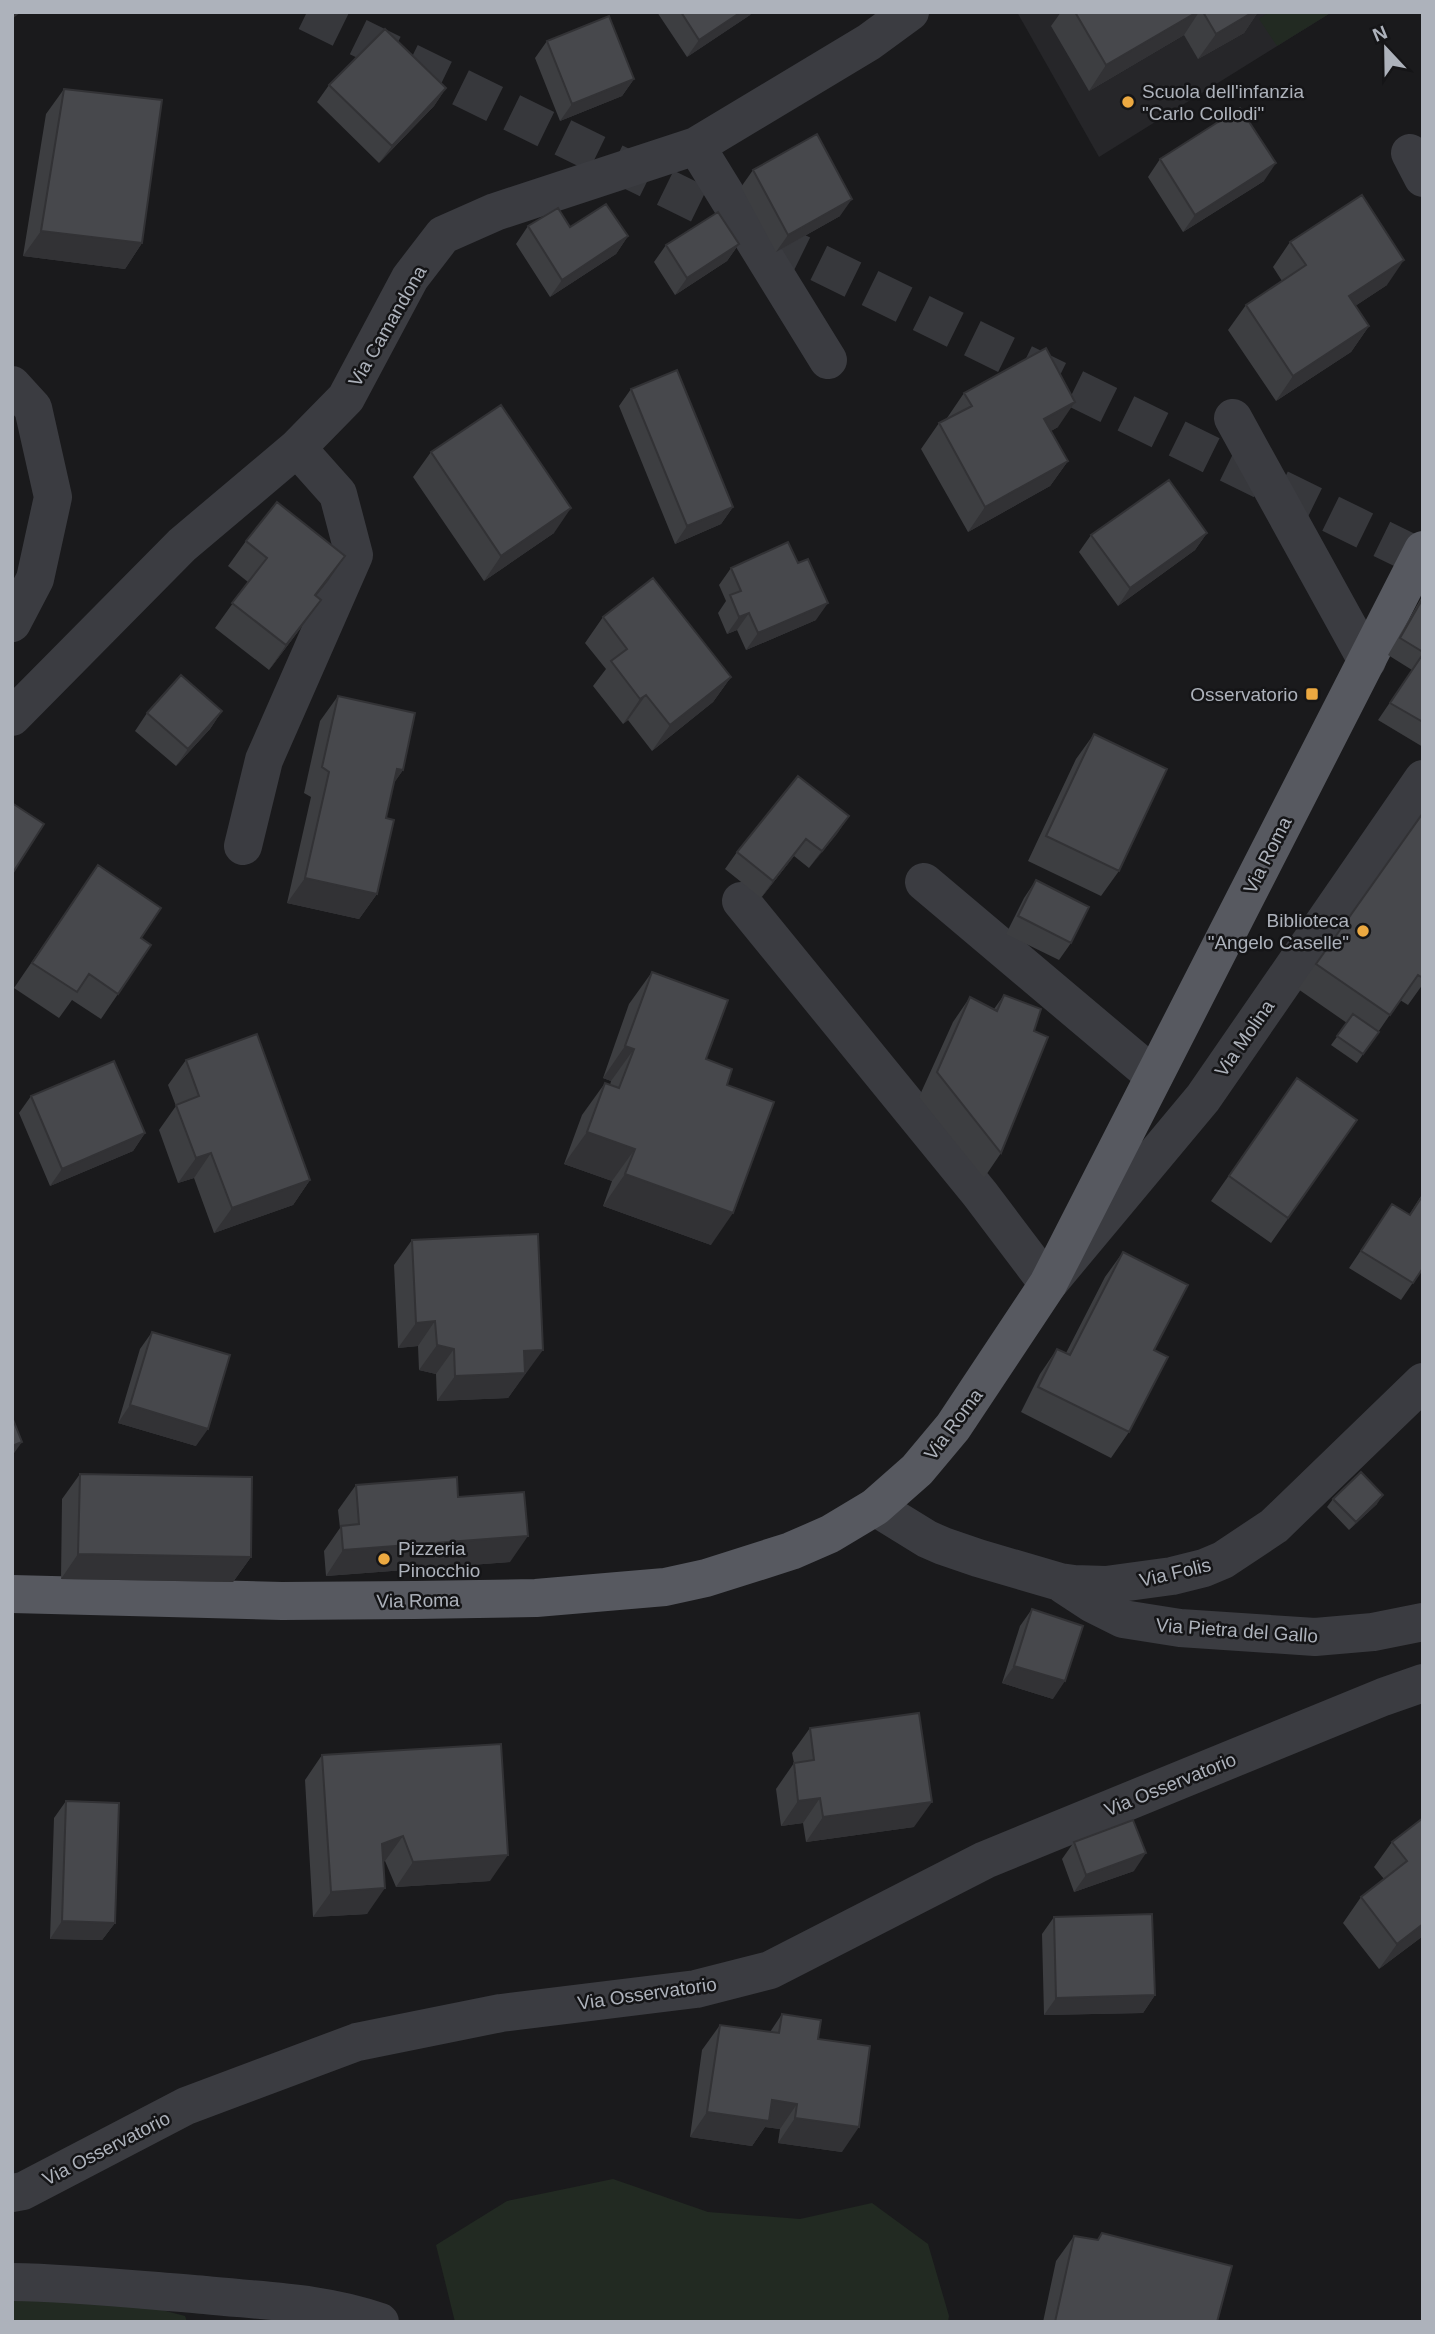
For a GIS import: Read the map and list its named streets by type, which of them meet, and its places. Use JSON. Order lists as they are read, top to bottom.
{
  "streets": {
    "main road": ["Via Roma"],
    "street": [
      "Via Camandona",
      "Via Molina",
      "Via Folis",
      "Via Pietra del Gallo",
      "Via Osservatorio"
    ]
  },
  "crossings": [
    ["Via Roma", "Via Molina"],
    ["Via Roma", "Via Folis"],
    ["Via Folis", "Via Pietra del Gallo"]
  ],
  "places": {
    "other": ["Scuola dell'infanzia \"Carlo Collodi\"", "Biblioteca \"Angelo Caselle\"", "Pizzeria Pinocchio"],
    "transit": ["Osservatorio"]
  },
  "north": "top"
}
